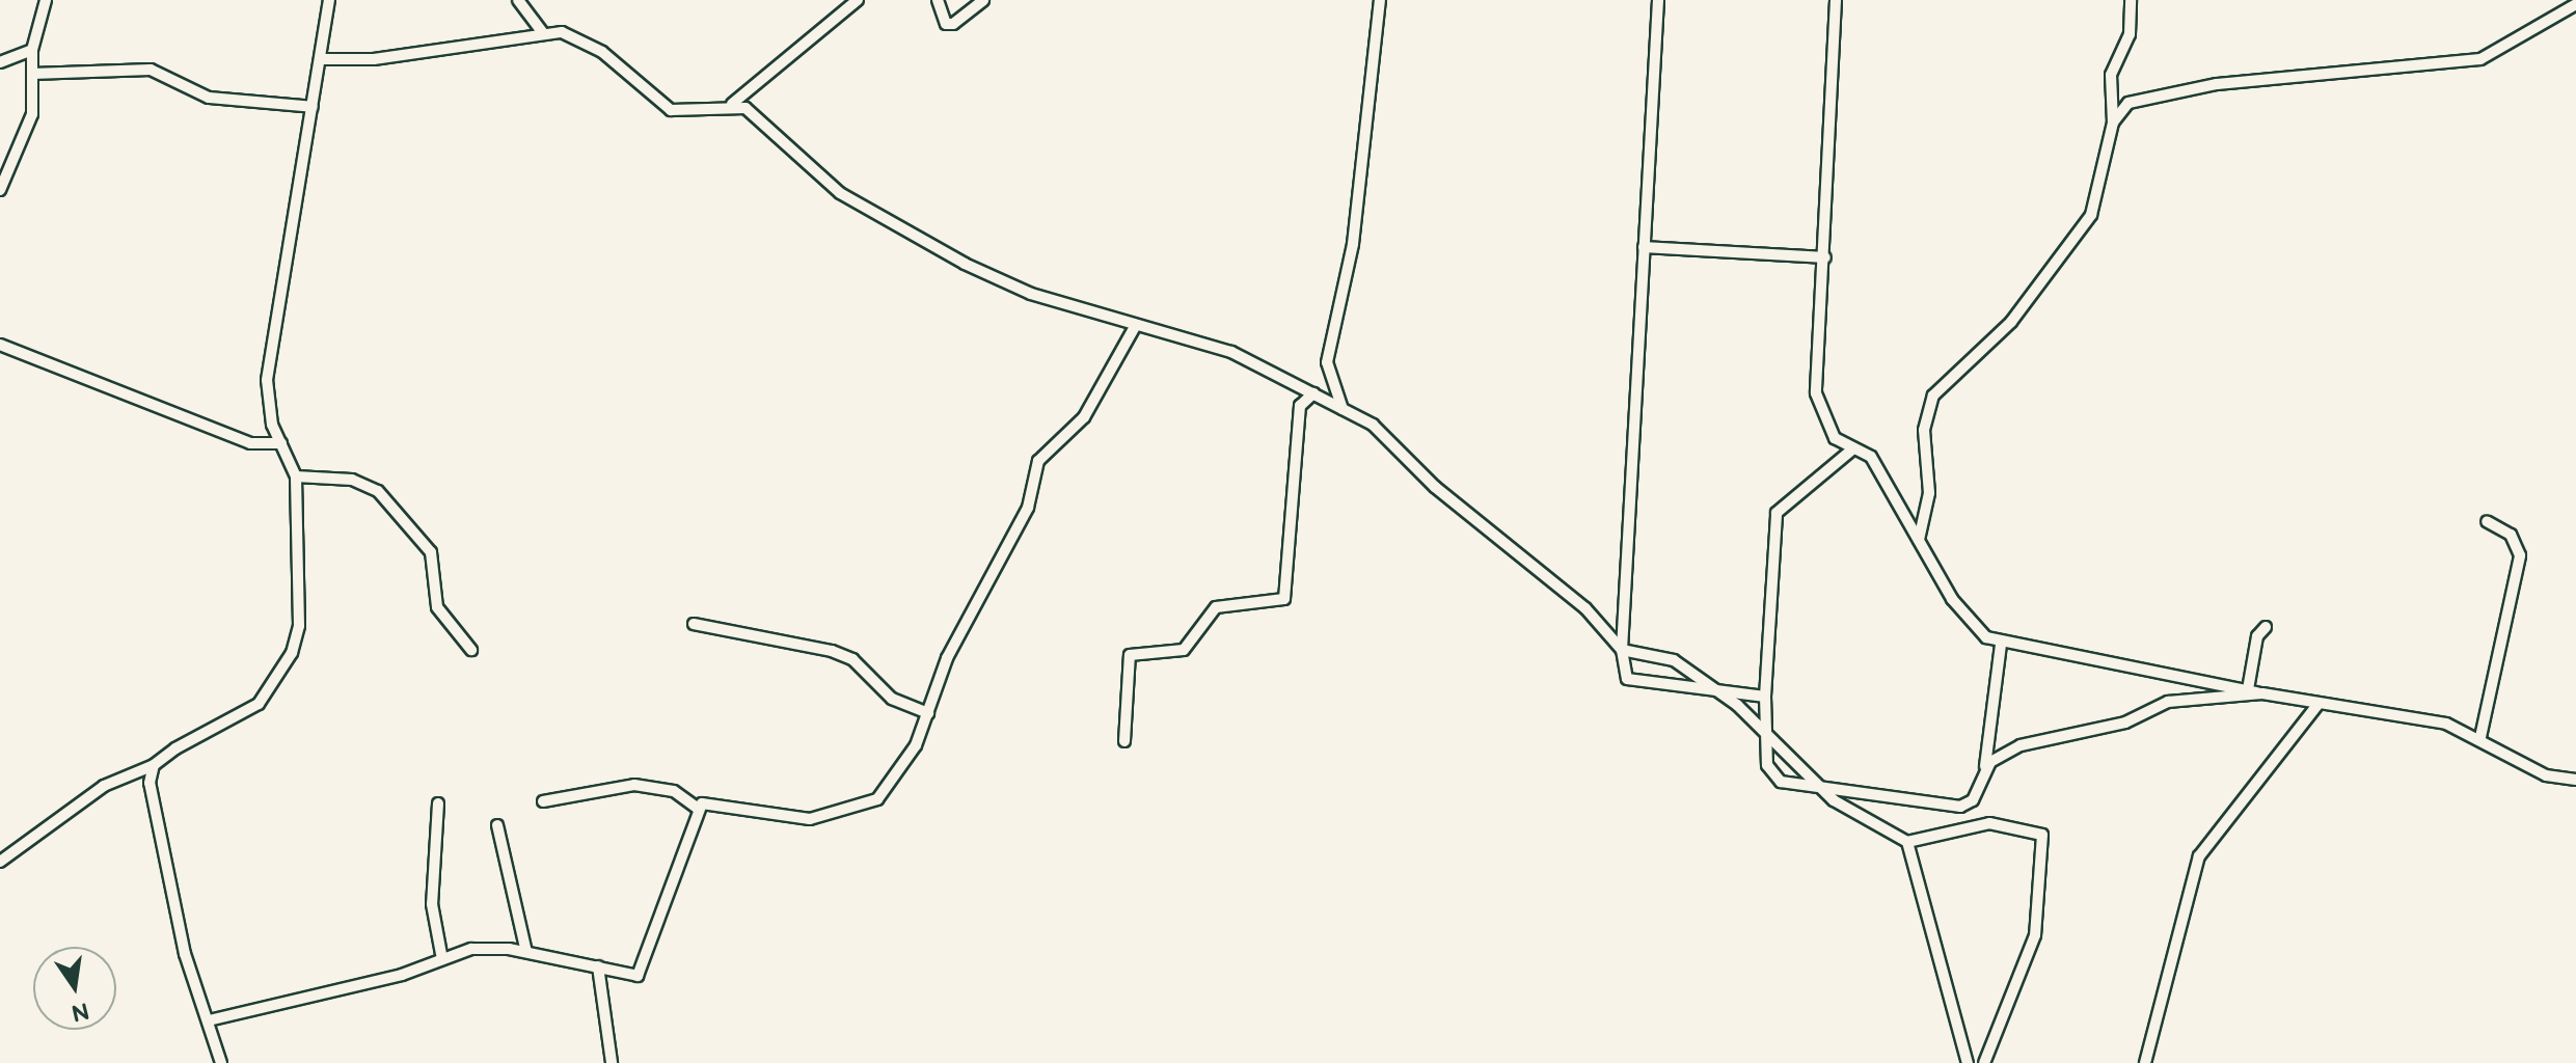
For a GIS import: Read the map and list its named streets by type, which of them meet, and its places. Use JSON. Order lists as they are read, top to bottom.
{
  "north": "bottom"
}
